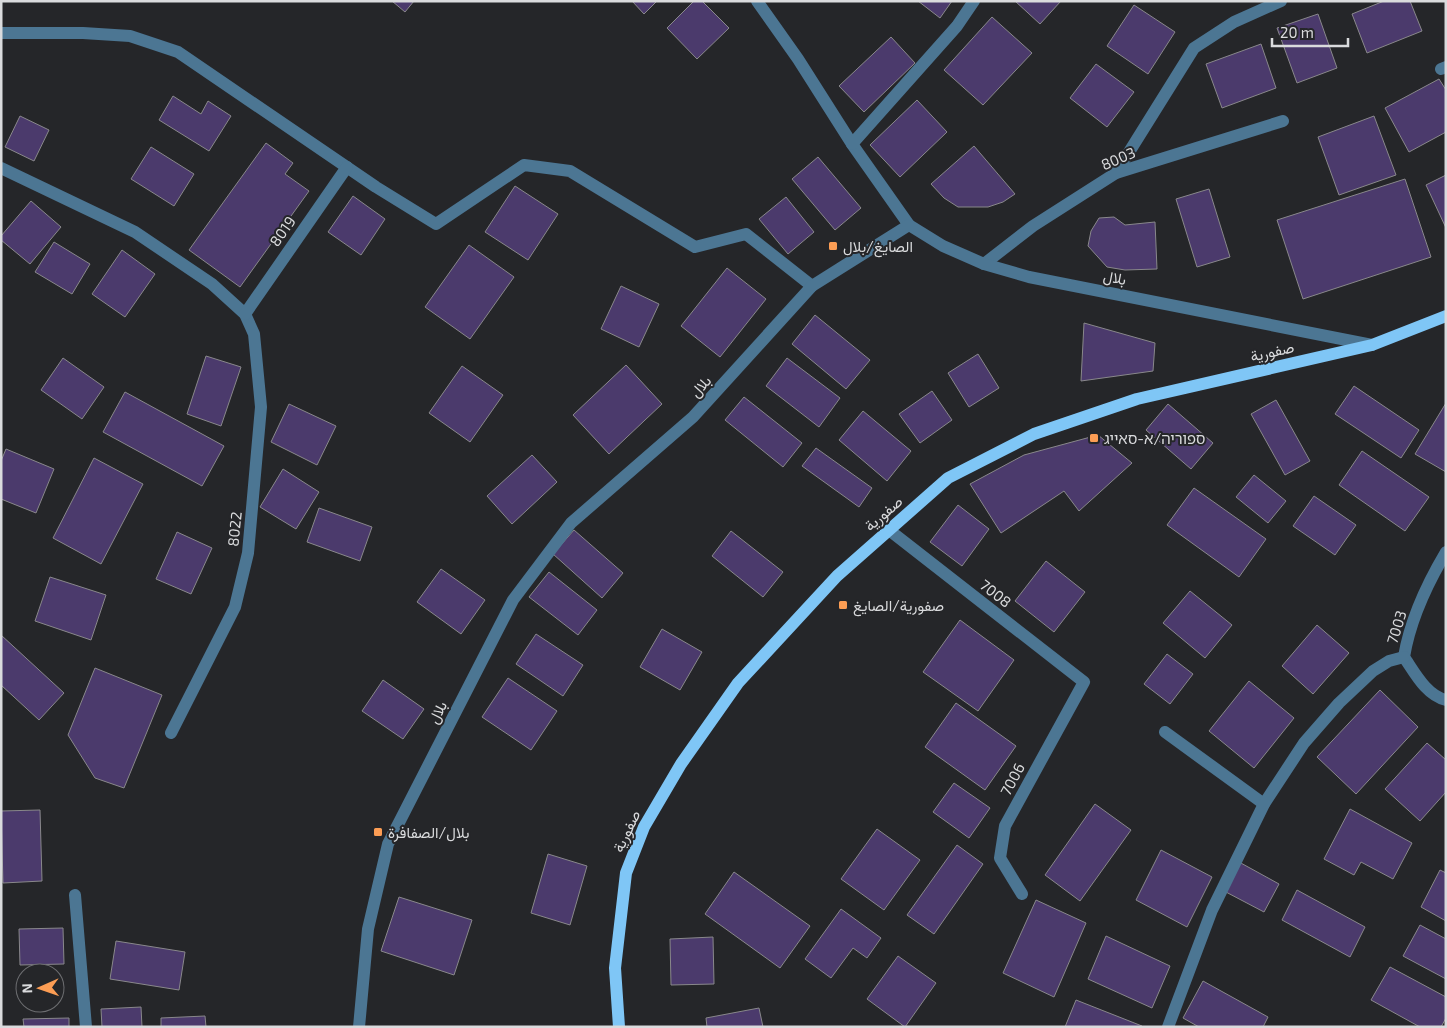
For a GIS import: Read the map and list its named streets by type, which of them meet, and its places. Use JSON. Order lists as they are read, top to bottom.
{
  "streets": {
    "main road": ["صفورية"],
    "street": [
      "8003",
      "8019",
      "بلال",
      "8022",
      "7008",
      "7003",
      "7006"
    ]
  },
  "crossings": [
    ["8003", "بلال"],
    ["8019", "8022"],
    ["بلال", "صفورية"],
    ["صفورية", "7008"],
    ["7008", "7006"]
  ],
  "places": {
    "transit": [
      "الصايغ/بلال",
      "ספוריה/א-סאייג",
      "صفورية/الصايغ",
      "بلال/الصفافرة"
    ]
  },
  "scale_bar": "20 m",
  "north": "left"
}
